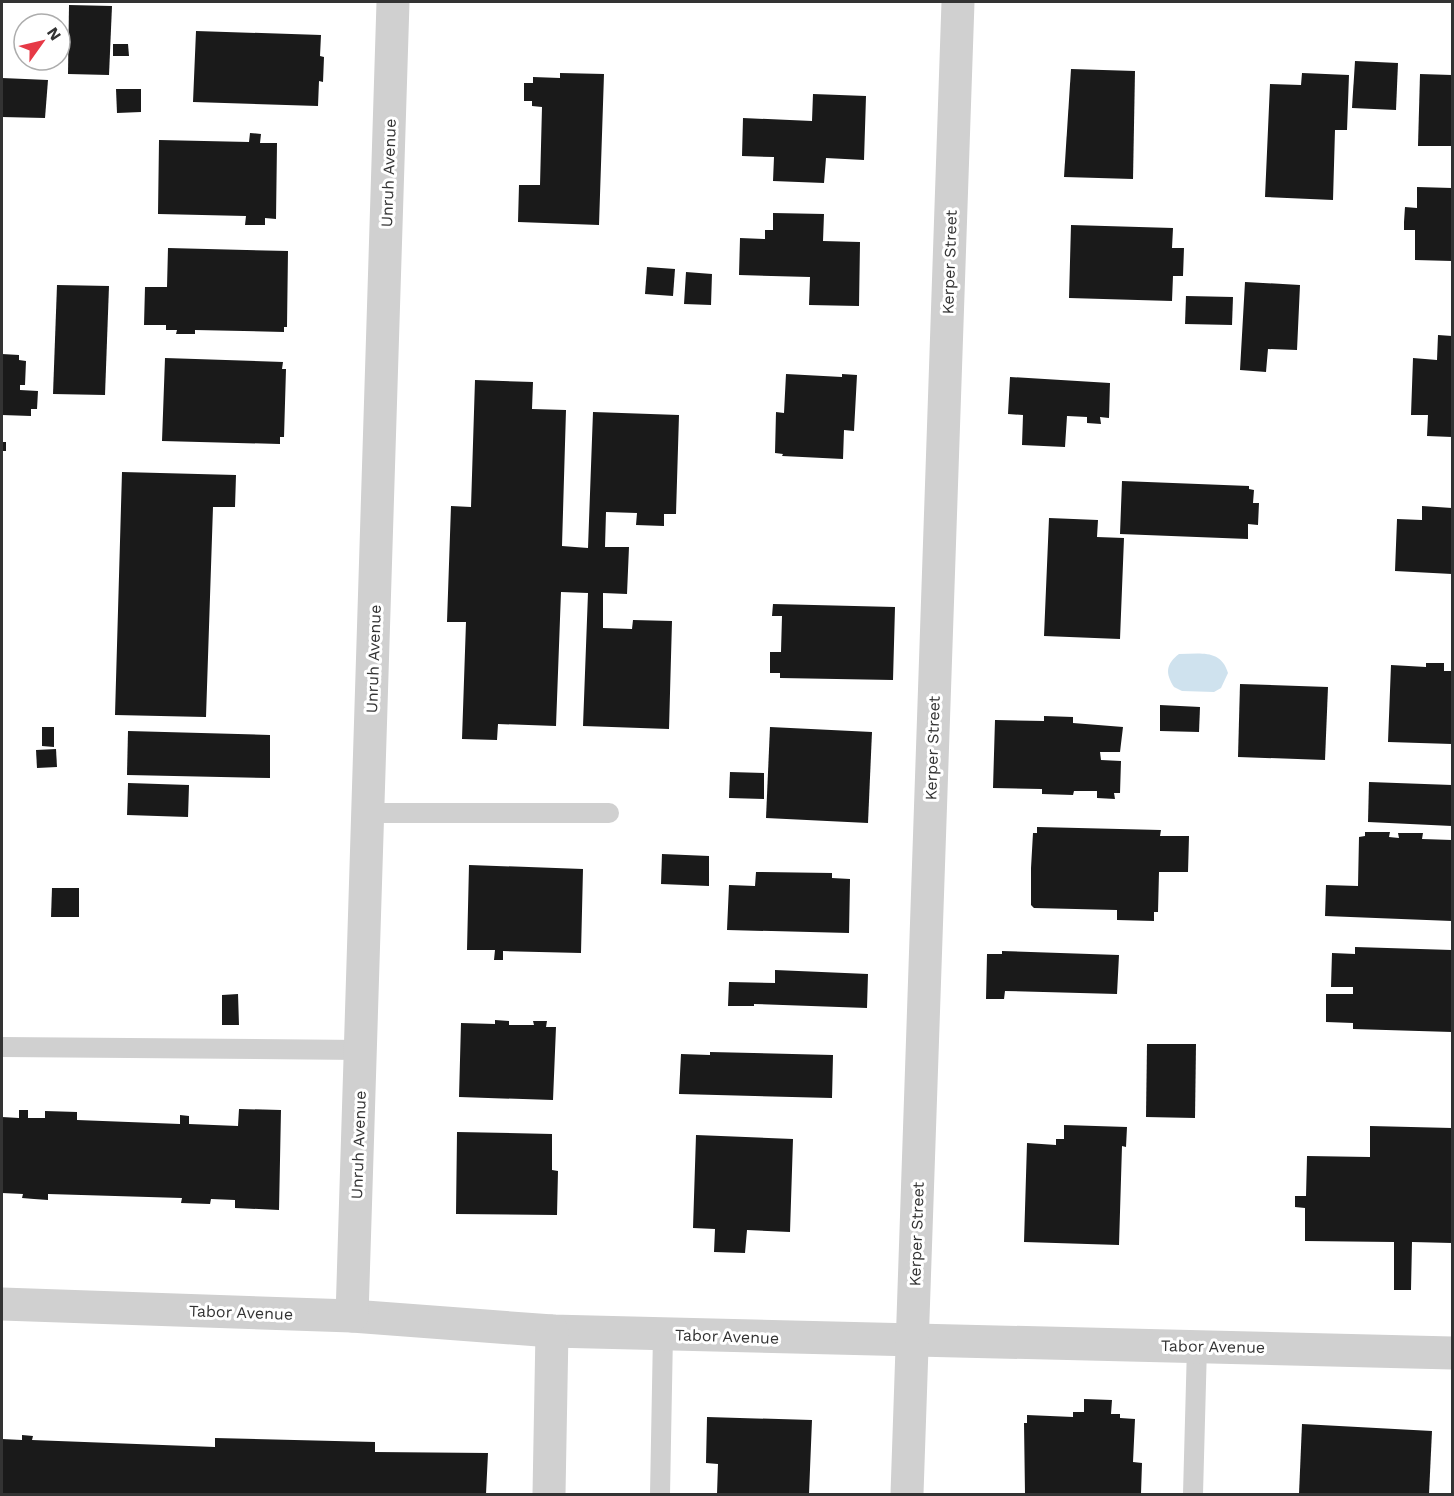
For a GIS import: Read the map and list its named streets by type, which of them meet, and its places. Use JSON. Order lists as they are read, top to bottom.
{
  "streets": {
    "street": ["Unruh Avenue", "Kerper Street", "Tabor Avenue"]
  },
  "crossings": [
    ["Unruh Avenue", "Tabor Avenue"],
    ["Kerper Street", "Tabor Avenue"]
  ],
  "north": "top right"
}
